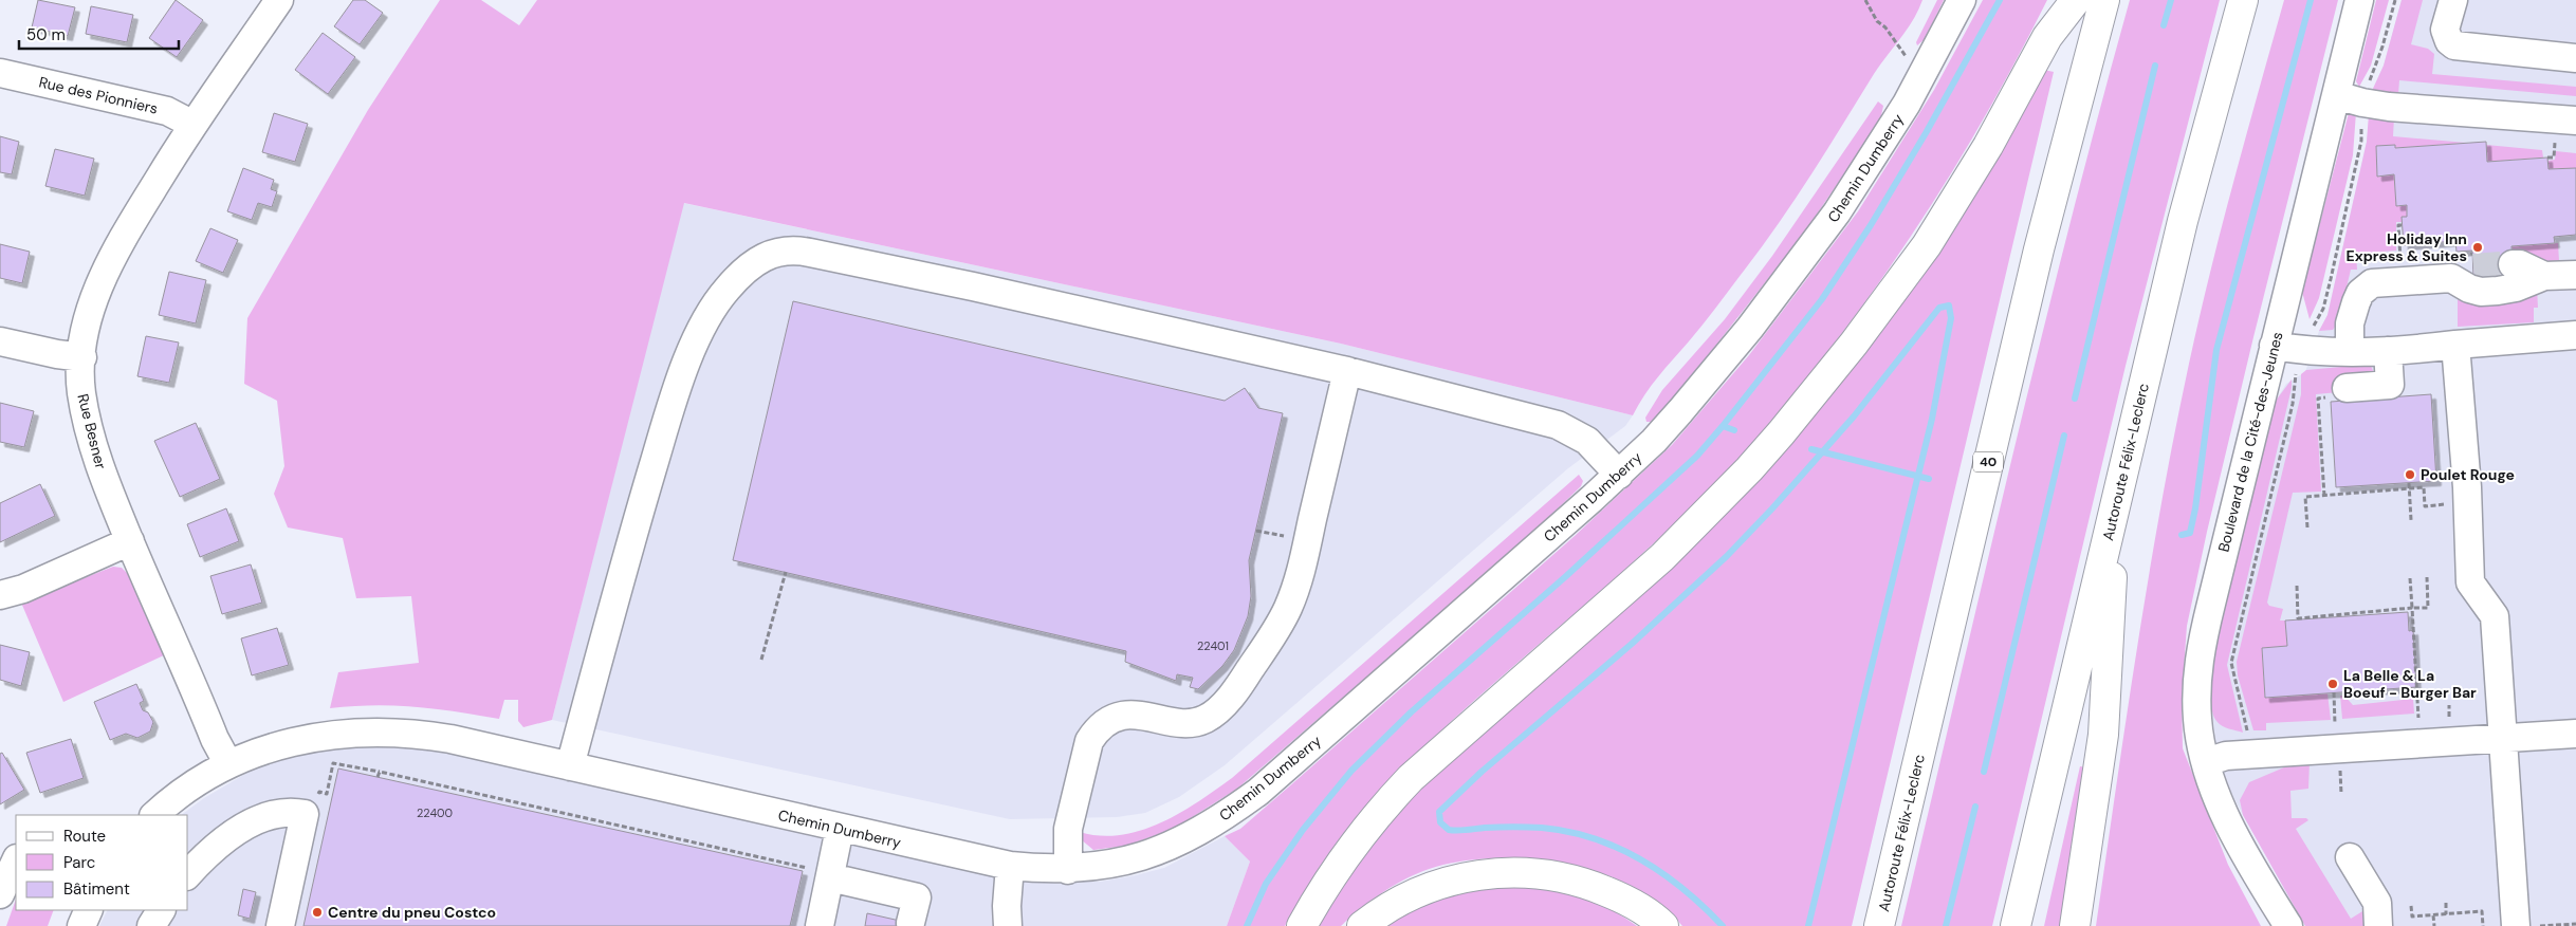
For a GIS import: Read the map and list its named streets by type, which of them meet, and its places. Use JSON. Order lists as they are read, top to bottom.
{
  "streets": {
    "highway": ["40", "Autoroute Félix-Leclerc"],
    "street": [
      "Rue des Pionniers",
      "Chemin Dumberry",
      "Rue Besner",
      "Boulevard de la Cité-des-Jeunes"
    ]
  },
  "crossings": [
    ["Rue des Pionniers", "Rue Besner"],
    ["Chemin Dumberry", "Rue Besner"]
  ],
  "places": [
    "Holiday Inn Express & Suites",
    "Poulet Rouge",
    "La Belle & La Boeuf - Burger Bar",
    "Centre du pneu Costco"
  ],
  "house_numbers": ["22401", "22400"],
  "legend": ["Route", "Parc", "Bâtiment"],
  "scale_bar": "50 m"
}
